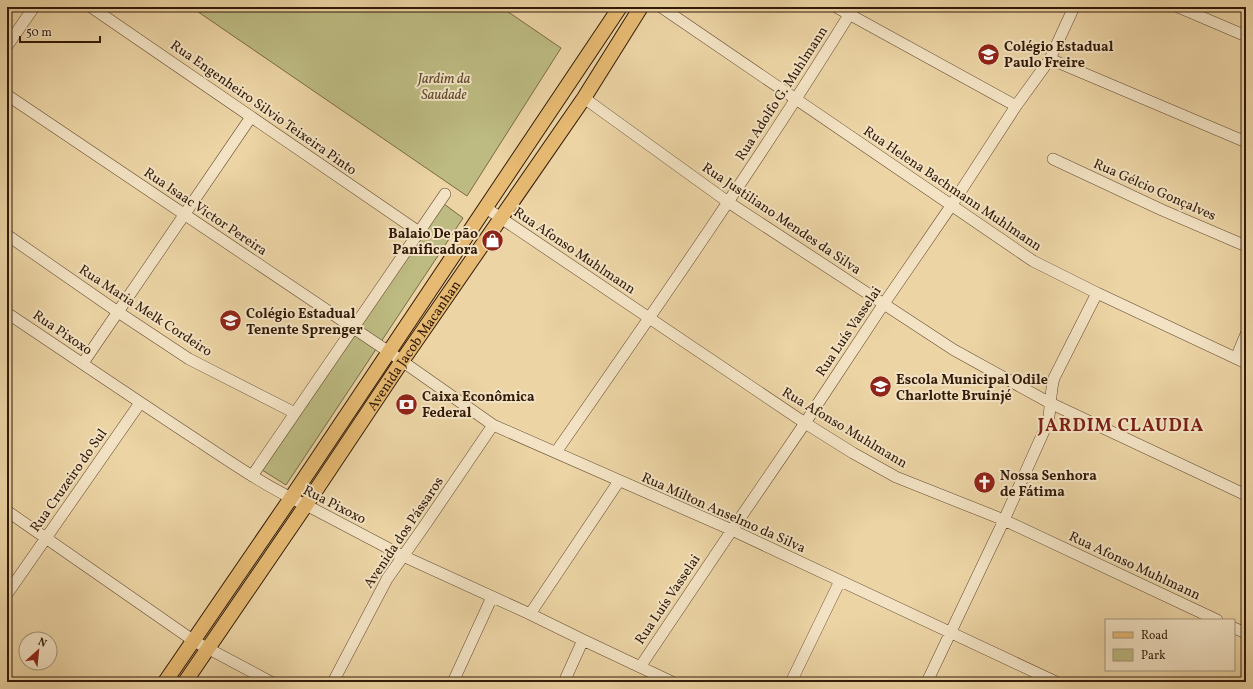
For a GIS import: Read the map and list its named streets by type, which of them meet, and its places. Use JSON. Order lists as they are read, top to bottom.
{
  "streets": {
    "main road": ["Avenida Jacob Macanhan"],
    "street": [
      "Rua Adolfo G. Muhlmann",
      "Rua Engenheiro Silvio Teixeira Pinto",
      "Rua Helena Bachmann Muhlmann",
      "Rua Gélcio Gonçalves",
      "Rua Isaac Victor Pereira",
      "Rua Justiliano Mendes da Silva",
      "Rua Afonso Muhlmann",
      "Rua Maria Melk Cordeiro",
      "Rua Luís Vasselai",
      "Rua Pixoxo",
      "Rua Cruzeiro do Sul",
      "Rua Milton Anselmo da Silva",
      "Avenida dos Pássaros"
    ]
  },
  "crossings": [
    ["Rua Adolfo G. Muhlmann", "Rua Helena Bachmann Muhlmann"],
    ["Rua Adolfo G. Muhlmann", "Rua Justiliano Mendes da Silva"],
    ["Rua Adolfo G. Muhlmann", "Rua Afonso Muhlmann"],
    ["Rua Adolfo G. Muhlmann", "Rua Milton Anselmo da Silva"],
    ["Rua Helena Bachmann Muhlmann", "Rua Luís Vasselai"],
    ["Rua Isaac Victor Pereira", "Avenida Jacob Macanhan"],
    ["Rua Isaac Victor Pereira", "Rua Milton Anselmo da Silva"],
    ["Rua Justiliano Mendes da Silva", "Rua Luís Vasselai"],
    ["Rua Justiliano Mendes da Silva", "Avenida Jacob Macanhan"],
    ["Rua Afonso Muhlmann", "Rua Luís Vasselai"],
    ["Rua Afonso Muhlmann", "Avenida Jacob Macanhan"],
    ["Rua Luís Vasselai", "Rua Pixoxo"],
    ["Rua Luís Vasselai", "Rua Milton Anselmo da Silva"],
    ["Rua Pixoxo", "Avenida Jacob Macanhan"],
    ["Rua Pixoxo", "Rua Cruzeiro do Sul"],
    ["Rua Pixoxo", "Avenida dos Pássaros"],
    ["Avenida Jacob Macanhan", "Rua Milton Anselmo da Silva"],
    ["Rua Milton Anselmo da Silva", "Avenida dos Pássaros"]
  ],
  "districts": ["JARDIM CLAUDIA"],
  "parks": ["Jardim da Saudade"],
  "places": {
    "school or university": ["Colégio Estadual Paulo Freire", "Colégio Estadual Tenente Sprenger", "Escola Municipal Odile Charlotte Bruinjé"],
    "shop": ["Balaio De pão Panificadora"],
    "bank": ["Caixa Econômica Federal"],
    "church": ["Nossa Senhora de Fátima"]
  },
  "legend": ["Road", "Park"],
  "scale_bar": "50 m",
  "north": "top right"
}
